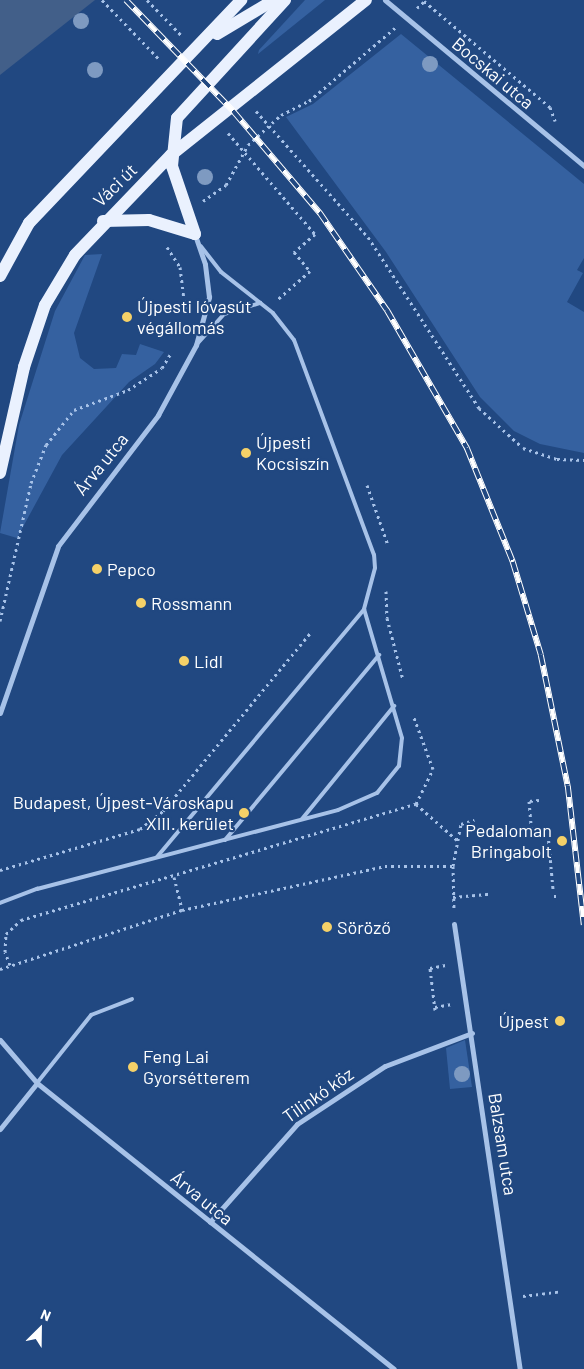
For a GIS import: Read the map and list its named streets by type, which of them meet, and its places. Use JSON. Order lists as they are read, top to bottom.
{
  "streets": {
    "main road": ["Váci út"],
    "street": [
      "Bocskai utca",
      "Árva utca",
      "Tilinkó köz",
      "Balzsam utca"
    ]
  },
  "crossings": [
    ["Árva utca", "Tilinkó köz"],
    ["Tilinkó köz", "Balzsam utca"]
  ],
  "places": [
    "Újpesti lóvasút végállomás",
    "Újpesti Kocsiszín",
    "Pepco",
    "Rossmann",
    "Lidl",
    "Budapest, Újpest-Városkapu XIII. kerület",
    "Pedaloman Bringabolt",
    "Söröző",
    "Újpest",
    "Feng Lai Gyorsétterem"
  ],
  "north": "top right"
}
